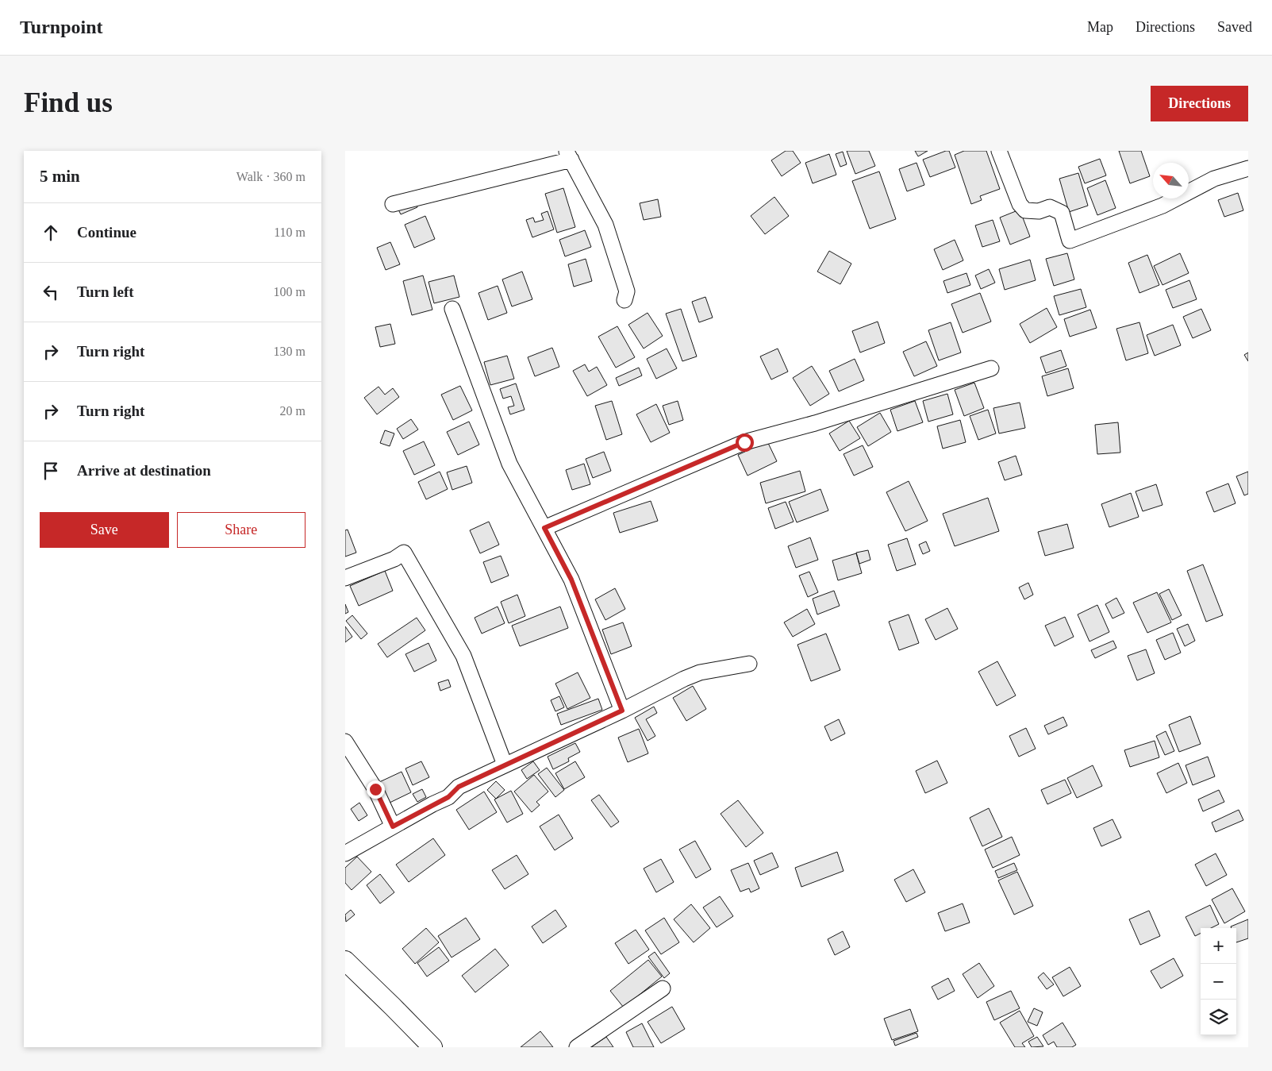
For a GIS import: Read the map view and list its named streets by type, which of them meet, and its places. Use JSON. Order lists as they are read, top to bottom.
{
  "north": "top left",
  "page": {
    "header": "Turnpoint",
    "nav": ["Map", "Directions", "Saved"],
    "buttons": [
      "Directions",
      ["Save", "Share"]
    ],
    "title": "Find us",
    "heading": ["5 min", "Walk · 360 m"],
    "list": [
      ["Continue", "110 m"],
      ["Turn left", "100 m"],
      ["Turn right", "130 m"],
      ["Turn right", "20 m"],
      "Arrive at destination"
    ],
    "map_buttons": ["+", "−"]
  }
}
